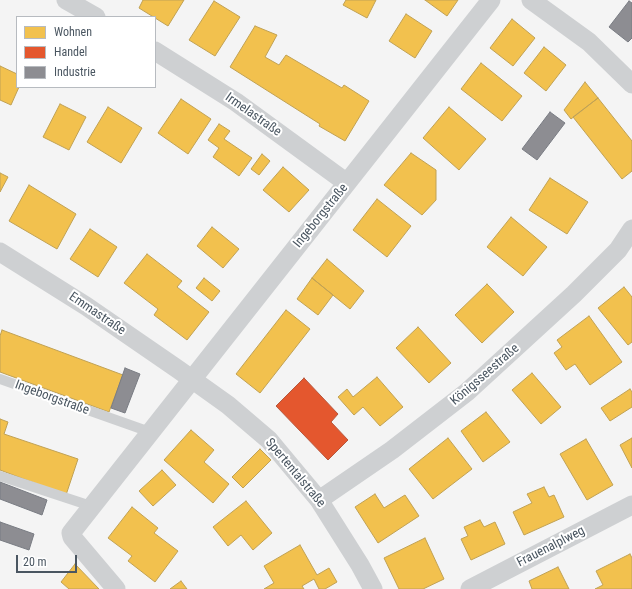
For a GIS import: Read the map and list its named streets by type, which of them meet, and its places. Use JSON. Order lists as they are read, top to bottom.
{
  "streets": {
    "street": [
      "Irmelastraße",
      "Ingeborgstraße",
      "Emmastraße",
      "Königsseestraße",
      "Spertentalstraße",
      "Frauenalplweg"
    ]
  },
  "crossings": [
    ["Irmelastraße", "Ingeborgstraße"],
    ["Ingeborgstraße", "Emmastraße"],
    ["Ingeborgstraße", "Spertentalstraße"],
    ["Emmastraße", "Spertentalstraße"],
    ["Königsseestraße", "Spertentalstraße"]
  ],
  "legend": ["Wohnen", "Handel", "Industrie"],
  "scale_bar": "20 m"
}
